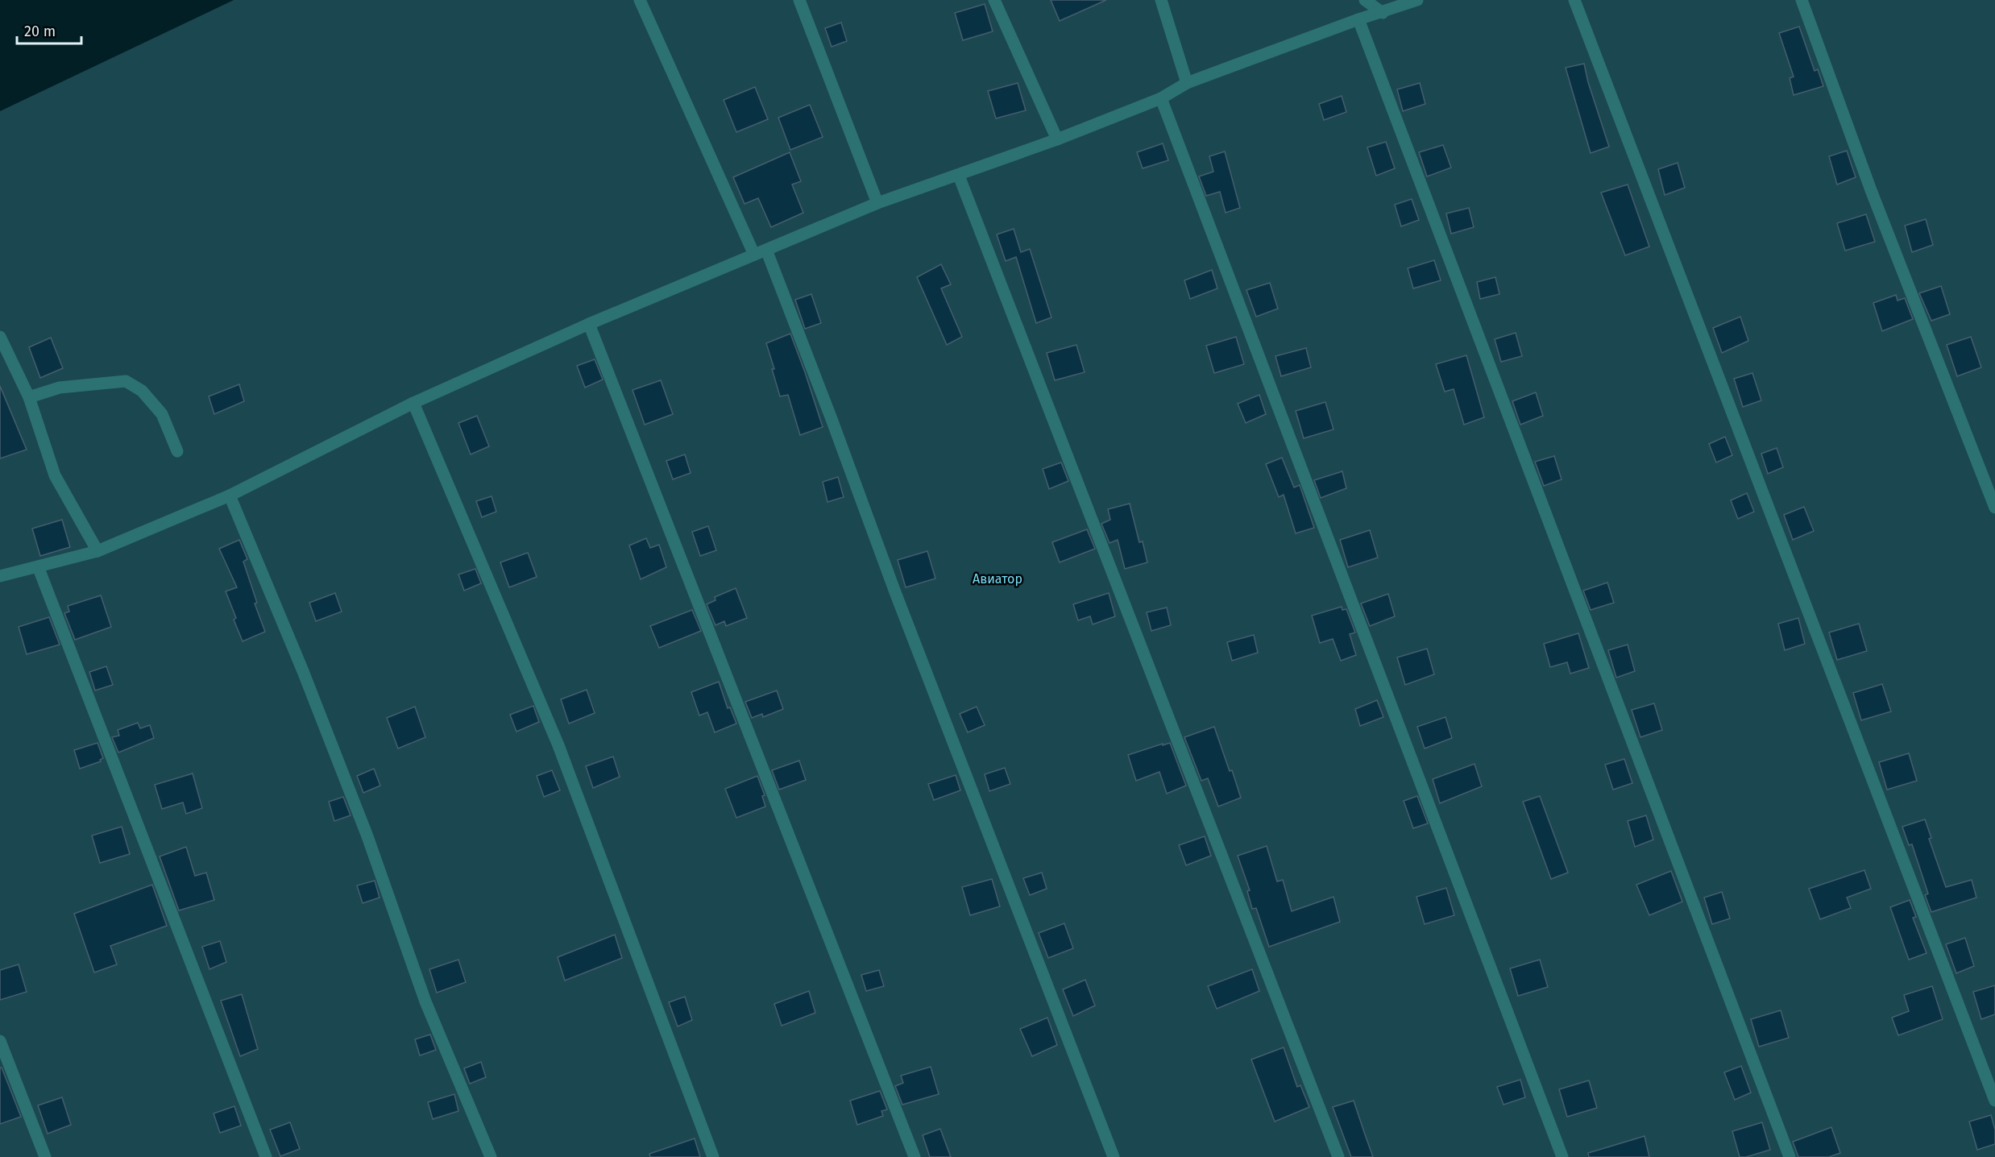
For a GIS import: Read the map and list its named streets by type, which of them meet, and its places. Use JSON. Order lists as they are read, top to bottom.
{
  "parks": ["Авиатор"],
  "scale_bar": "20 m"
}
